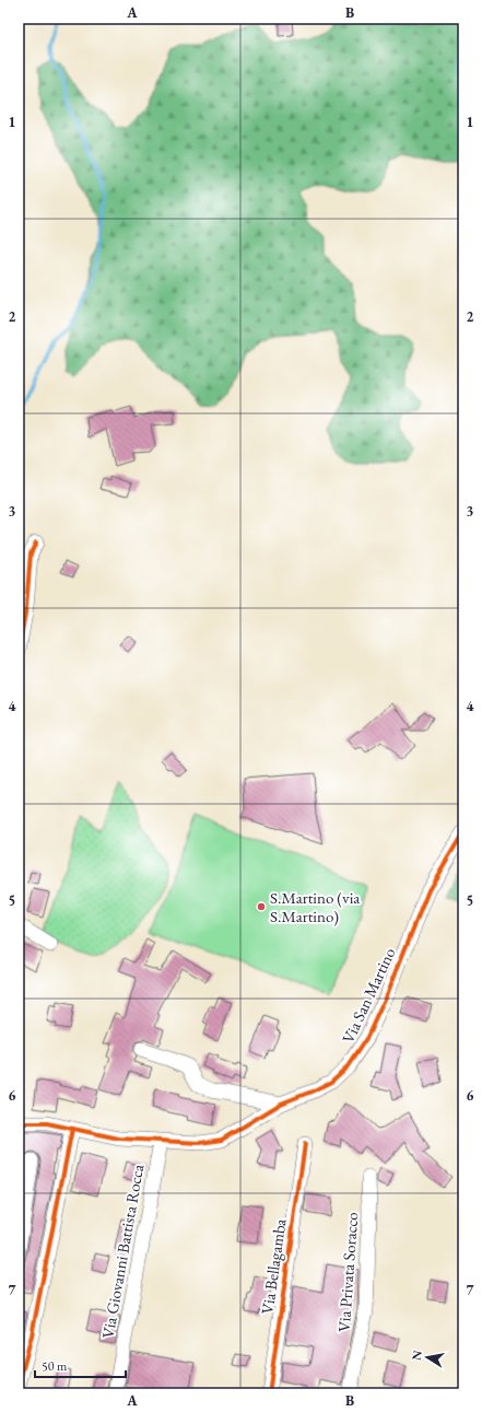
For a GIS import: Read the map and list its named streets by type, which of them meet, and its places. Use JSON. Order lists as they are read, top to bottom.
{
  "streets": {
    "street": [
      "Via San Martino",
      "Via Giovanni Battista Rocca",
      "Via Bellagamba",
      "Via Privata Soracco"
    ]
  },
  "crossings": [
    ["Via San Martino", "Via Giovanni Battista Rocca"]
  ],
  "places": ["S.Martino (via S.Martino)"],
  "scale_bar": "50 m",
  "north": "left",
  "grid": {
    "columns": ["A", "B"],
    "rows": [
      "1",
      "2",
      "3",
      "4",
      "5",
      "6",
      "7"
    ]
  }
}
